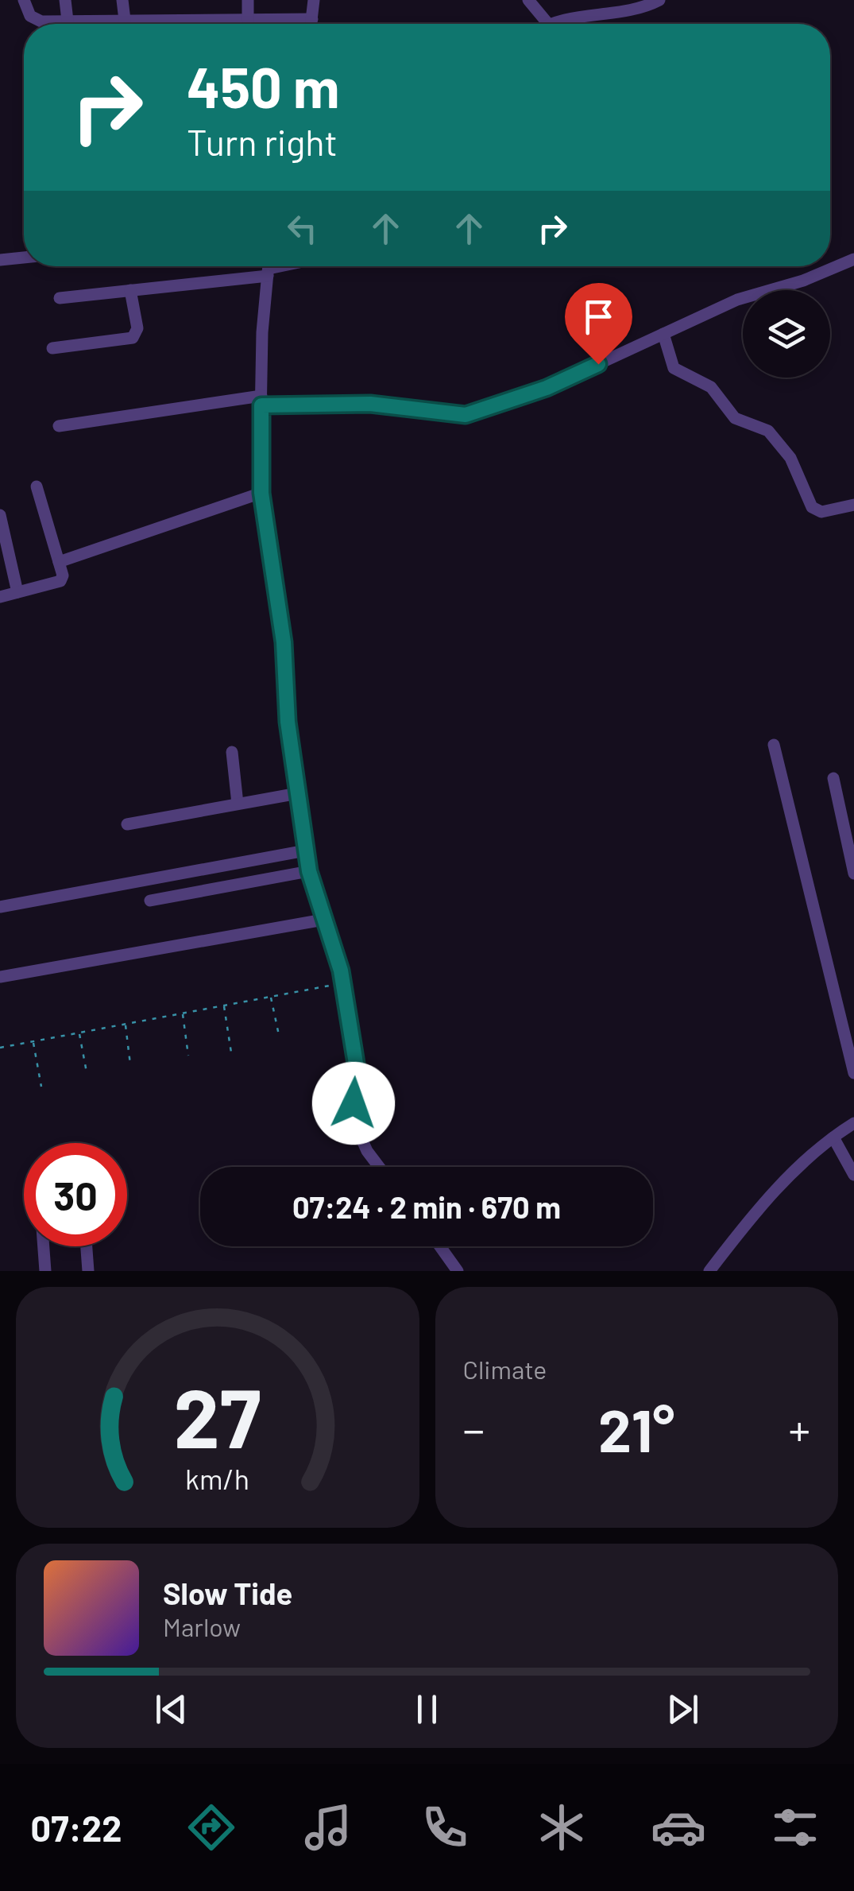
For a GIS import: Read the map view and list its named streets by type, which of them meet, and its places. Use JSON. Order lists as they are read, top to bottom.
{
  "page": {
    "turn": ["450 m", "Turn right"],
    "limit": "30",
    "trip": "07:24 · 2 min · 670 m",
    "tile": "Climate",
    "heat": ["−", "21°", "+"],
    "song": ["Slow Tide", "Marlow"],
    "tabs": "07:22",
    "gauge": ["27", "km/h"]
  }
}
